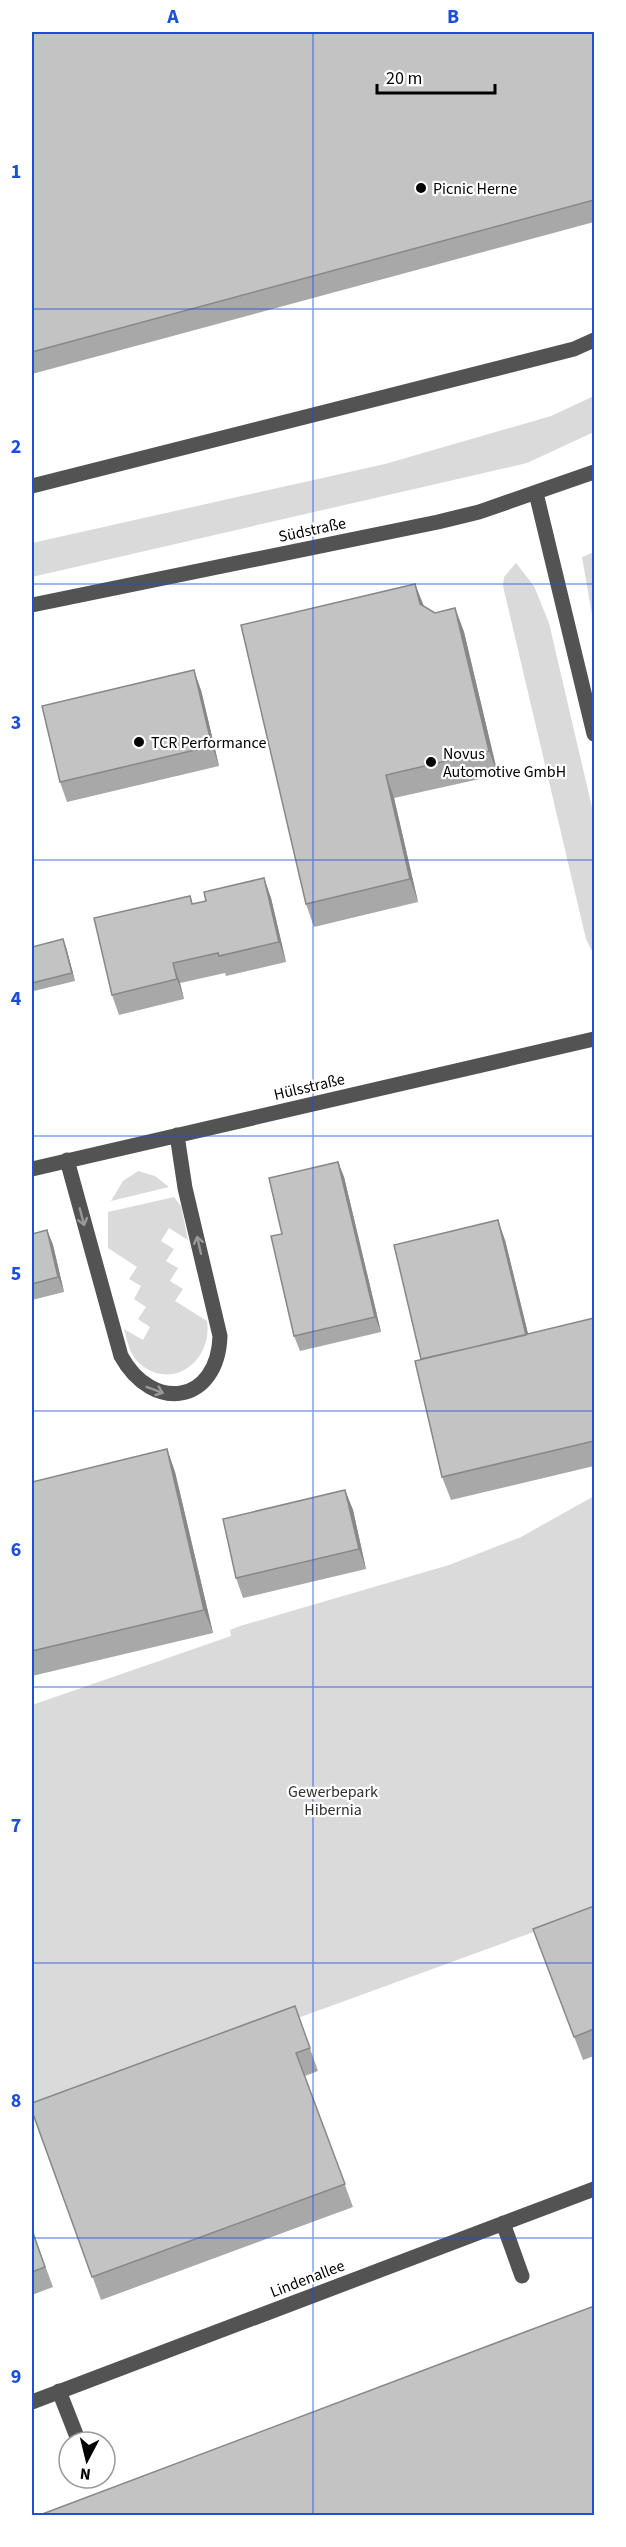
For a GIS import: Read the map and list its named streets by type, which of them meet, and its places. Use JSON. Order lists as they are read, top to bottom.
{
  "streets": {
    "street": ["Südstraße", "Hülsstraße", "Lindenallee"]
  },
  "parks": ["Gewerbepark Hibernia"],
  "places": ["Picnic Herne", "TCR Performance", "Novus Automotive GmbH"],
  "scale_bar": "20 m",
  "north": "bottom",
  "grid": {
    "columns": ["A", "B"],
    "rows": [
      "1",
      "2",
      "3",
      "4",
      "5",
      "6",
      "7",
      "8",
      "9"
    ]
  }
}
